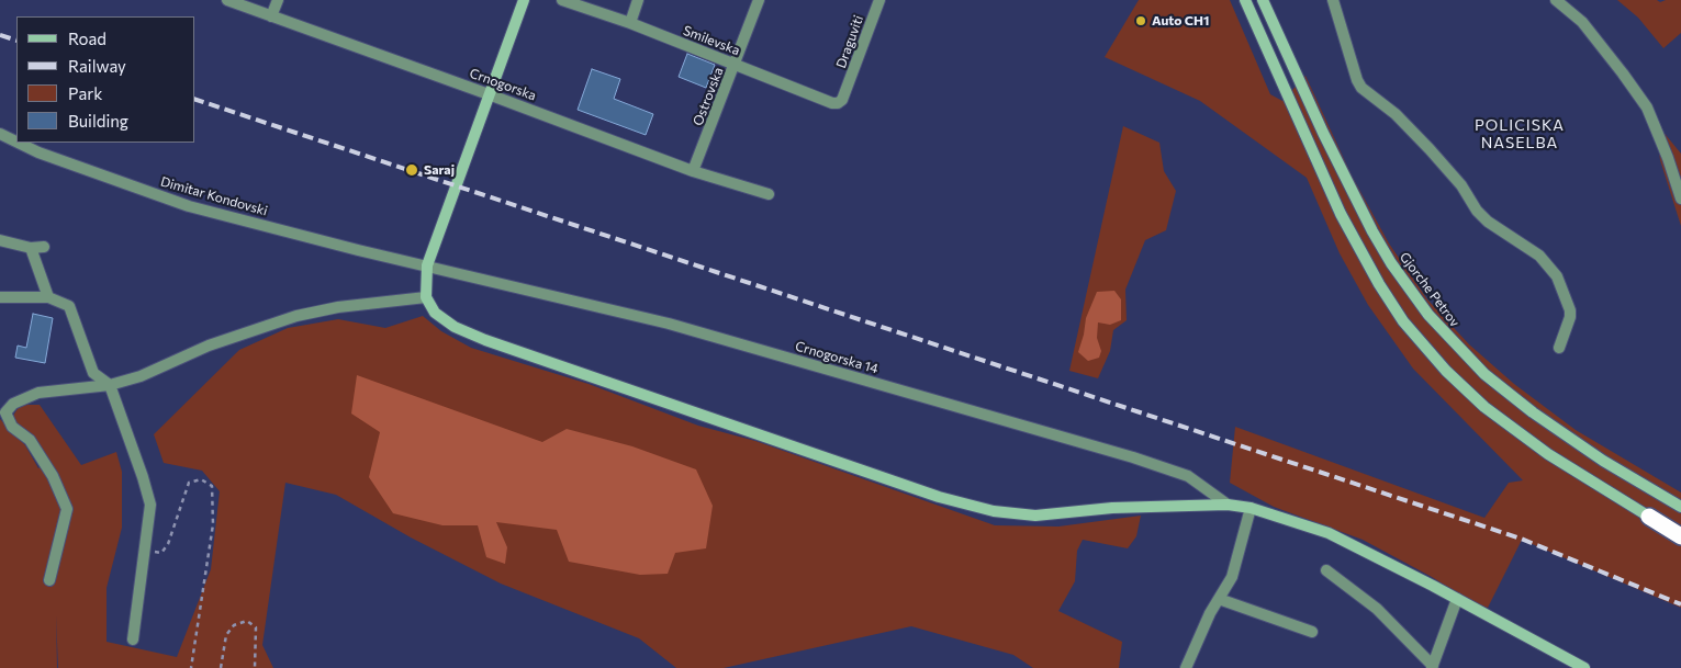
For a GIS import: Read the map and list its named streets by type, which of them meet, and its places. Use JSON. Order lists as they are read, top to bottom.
{
  "streets": {
    "main road": ["Gjorche Petrov"],
    "street": [
      "Smilevska",
      "Draguviti",
      "Crnogorska",
      "Ostrovska",
      "Dimitar Kondovski",
      "Crnogorska 14"
    ]
  },
  "crossings": [
    ["Smilevska", "Draguviti"],
    ["Smilevska", "Ostrovska"],
    ["Crnogorska", "Ostrovska"],
    ["Dimitar Kondovski", "Crnogorska 14"]
  ],
  "districts": ["POLICISKA NASELBA"],
  "places": ["Auto CH1", "Saraj"],
  "legend": [
    "Road",
    "Railway",
    "Park",
    "Building"
  ]
}
